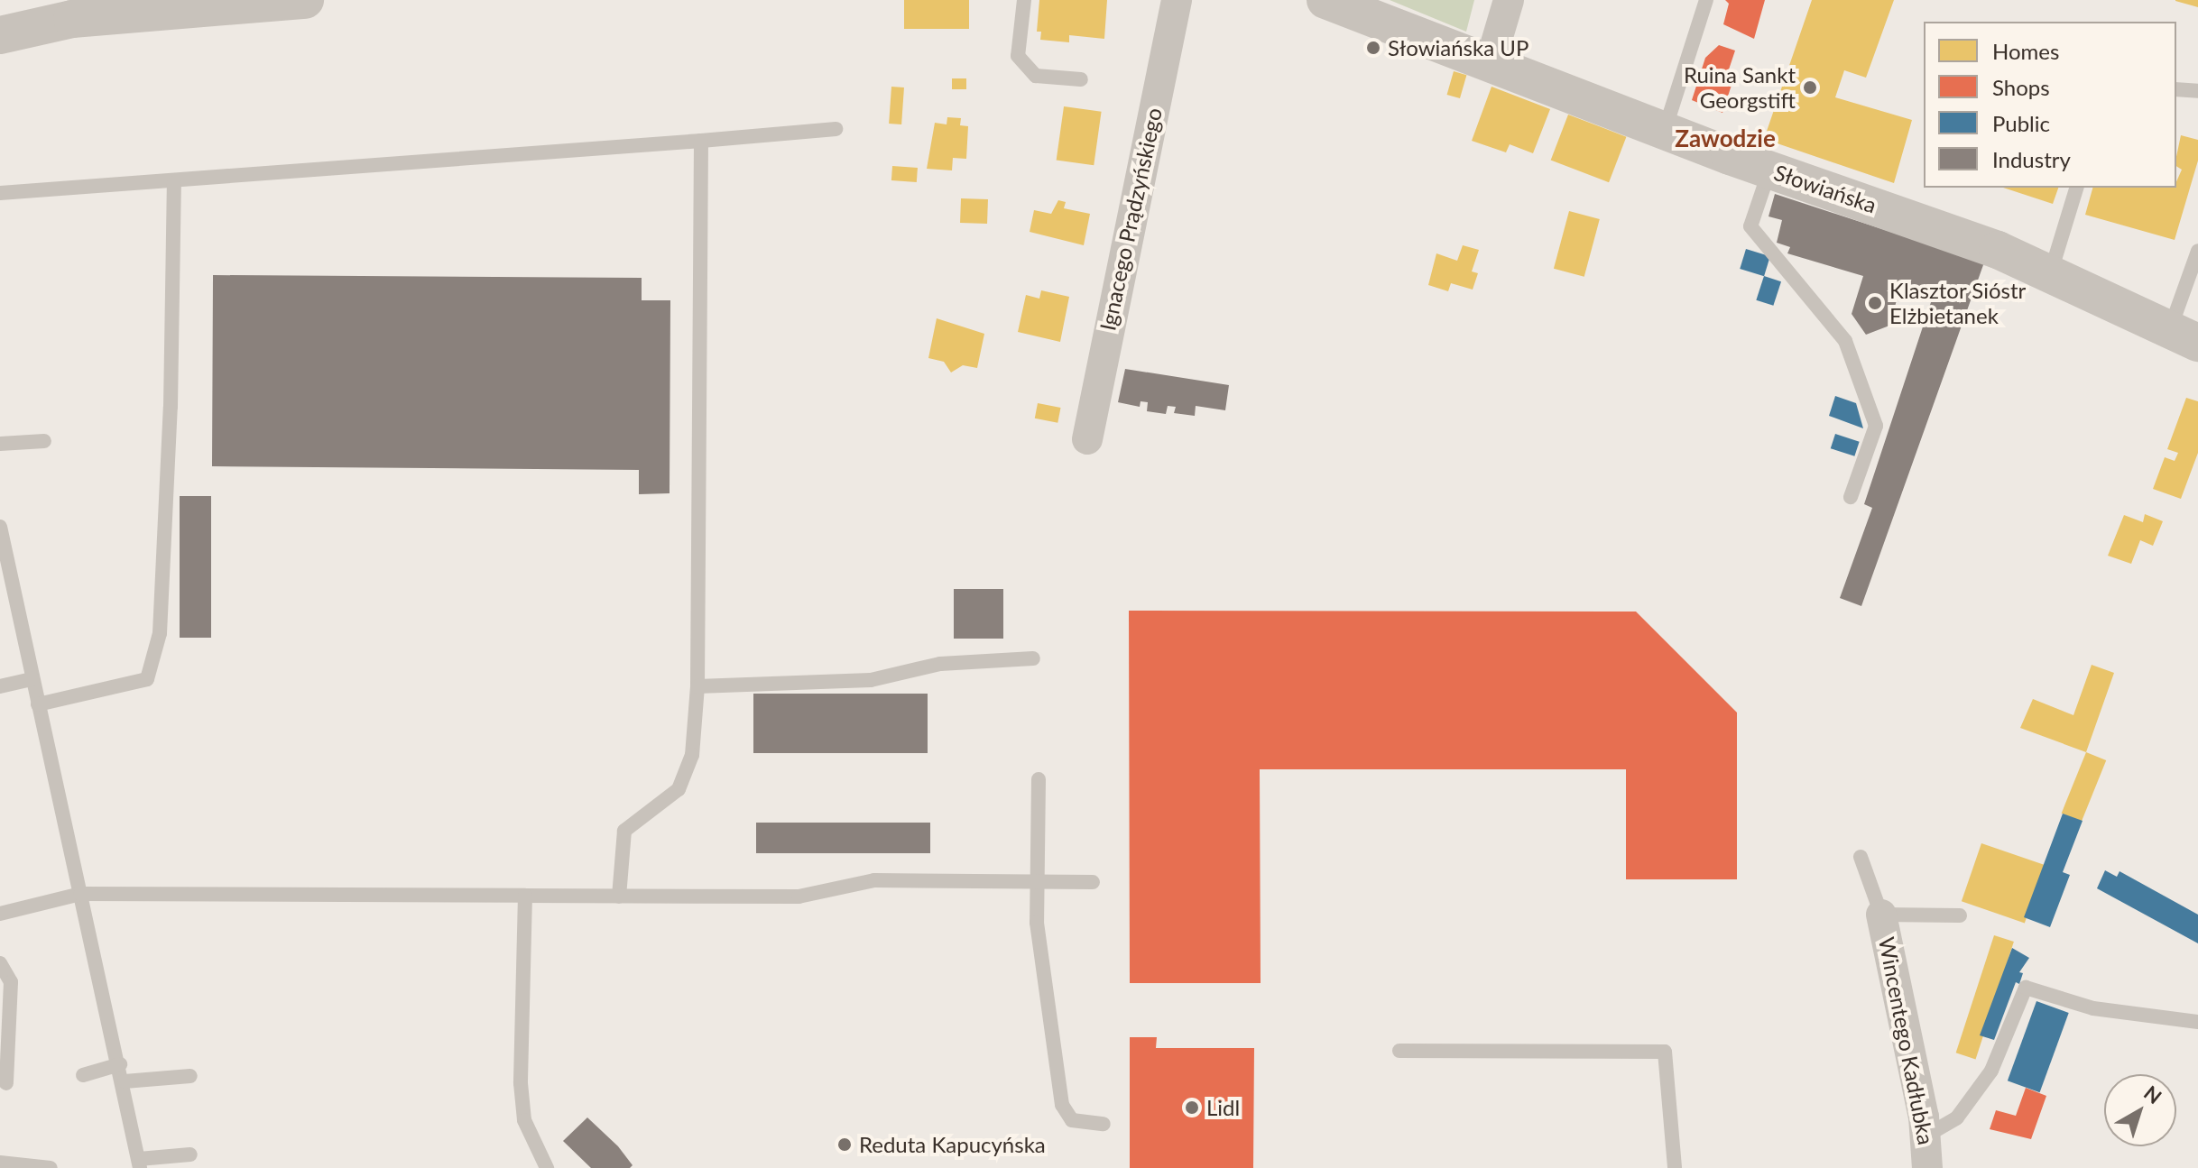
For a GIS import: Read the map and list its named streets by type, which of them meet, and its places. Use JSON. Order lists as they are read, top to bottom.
{
  "streets": {
    "street": ["Słowiańska", "Ignacego Prądzyńskiego", "Wincentego Kadłubka"]
  },
  "districts": ["Zawodzie"],
  "places": [
    "Słowiańska UP",
    "Ruina Sankt Georgstift",
    "Klasztor Sióstr Elżbietanek",
    "Lidl",
    "Reduta Kapucyńska"
  ],
  "legend": [
    "Homes",
    "Shops",
    "Public",
    "Industry"
  ],
  "north": "top right"
}
